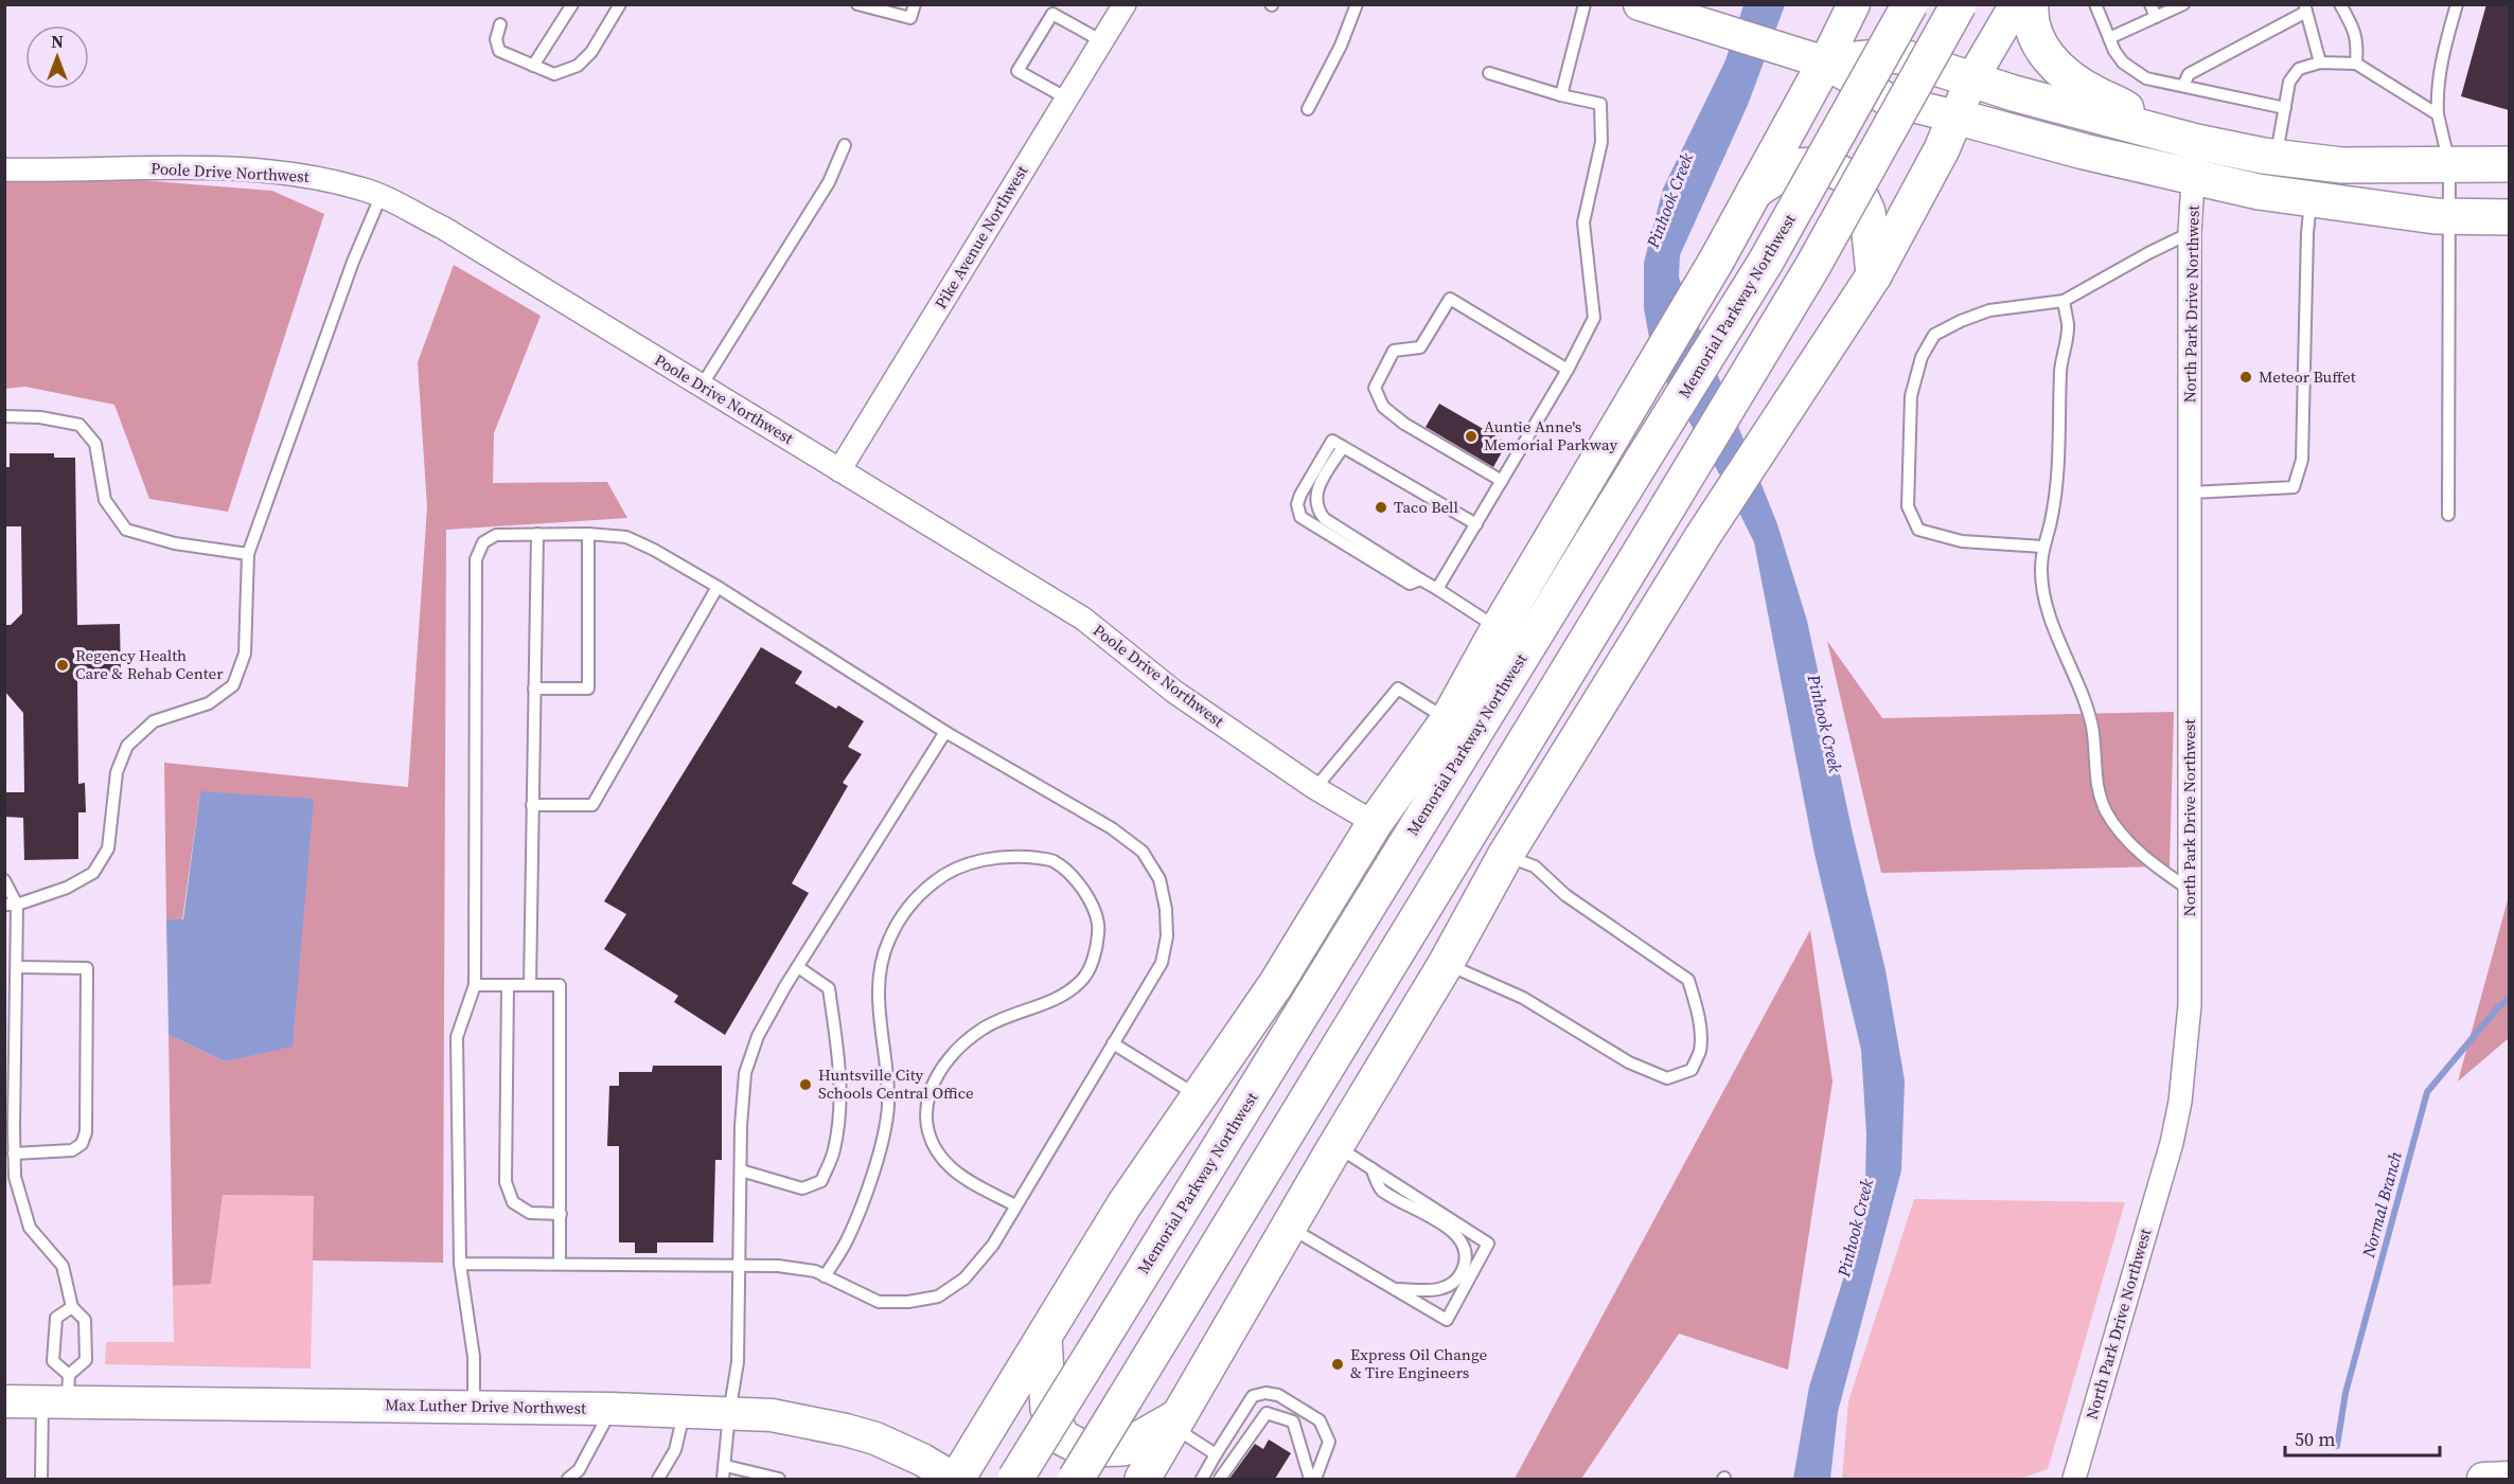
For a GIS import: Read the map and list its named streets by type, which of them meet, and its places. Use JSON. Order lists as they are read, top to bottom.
{
  "streets": {
    "highway": ["Memorial Parkway Northwest"],
    "street": [
      "Poole Drive Northwest",
      "Pike Avenue Northwest",
      "North Park Drive Northwest",
      "Max Luther Drive Northwest"
    ]
  },
  "crossings": [
    ["Poole Drive Northwest", "Pike Avenue Northwest"]
  ],
  "water": ["Pinhook Creek", "Normal Branch"],
  "places": [
    "Meteor Buffet",
    "Auntie Anne's Memorial Parkway",
    "Taco Bell",
    "Regency Health Care & Rehab Center",
    "Huntsville City Schools Central Office",
    "Express Oil Change & Tire Engineers"
  ],
  "scale_bar": "50 m",
  "north": "top"
}
